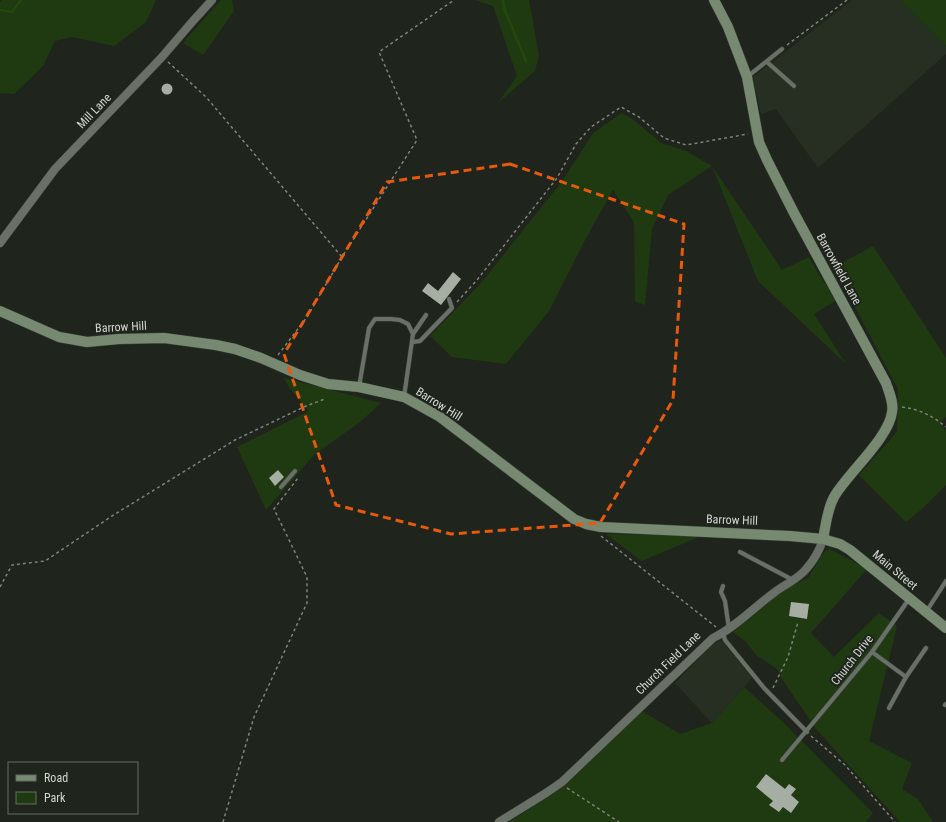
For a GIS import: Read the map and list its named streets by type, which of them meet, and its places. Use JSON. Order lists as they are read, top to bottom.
{
  "streets": {
    "main road": ["Barrowfield Lane", "Barrow Hill", "Main Street"],
    "street": ["Mill Lane", "Church Field Lane"],
    "lane": ["Church Drive"]
  },
  "crossings": [
    ["Barrowfield Lane", "Barrow Hill"],
    ["Barrowfield Lane", "Main Street"],
    ["Barrowfield Lane", "Church Field Lane"],
    ["Barrow Hill", "Main Street"],
    ["Barrow Hill", "Church Field Lane"],
    ["Main Street", "Church Drive"],
    ["Main Street", "Church Field Lane"]
  ],
  "legend": ["Road", "Park"]
}
